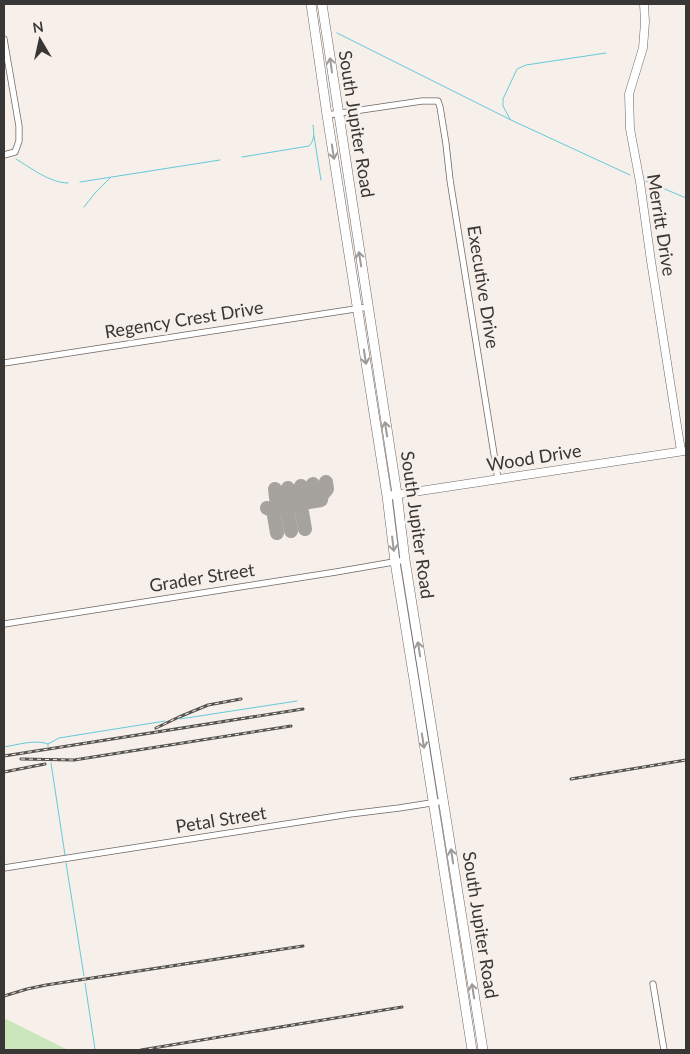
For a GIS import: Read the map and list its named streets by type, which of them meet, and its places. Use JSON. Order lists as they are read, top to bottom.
{
  "streets": {
    "main road": ["South Jupiter Road"],
    "street": [
      "Merritt Drive",
      "Executive Drive",
      "Regency Crest Drive",
      "Wood Drive",
      "Grader Street",
      "Petal Street"
    ]
  },
  "crossings": [
    ["South Jupiter Road", "Executive Drive"],
    ["South Jupiter Road", "Regency Crest Drive"],
    ["South Jupiter Road", "Wood Drive"],
    ["South Jupiter Road", "Grader Street"],
    ["South Jupiter Road", "Petal Street"],
    ["Merritt Drive", "Wood Drive"],
    ["Executive Drive", "Wood Drive"]
  ],
  "north": "top"
}
